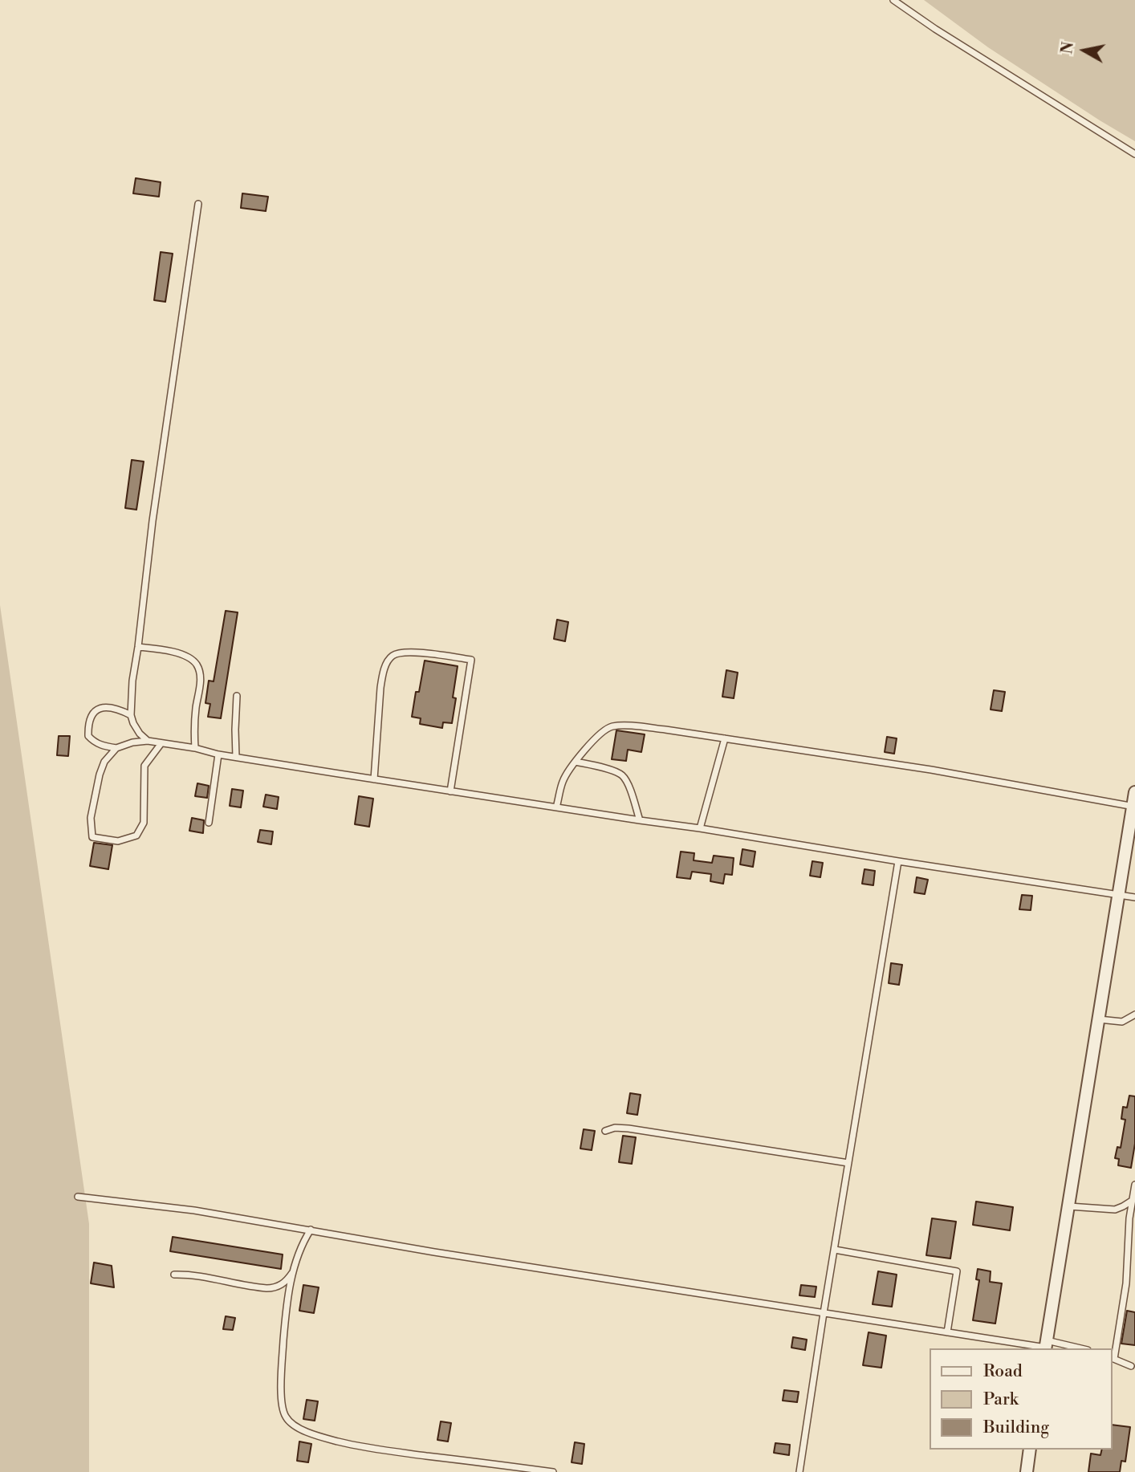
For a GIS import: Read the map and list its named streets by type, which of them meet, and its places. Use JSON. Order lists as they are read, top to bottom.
{
  "legend": ["Road", "Park", "Building"],
  "north": "left"
}
